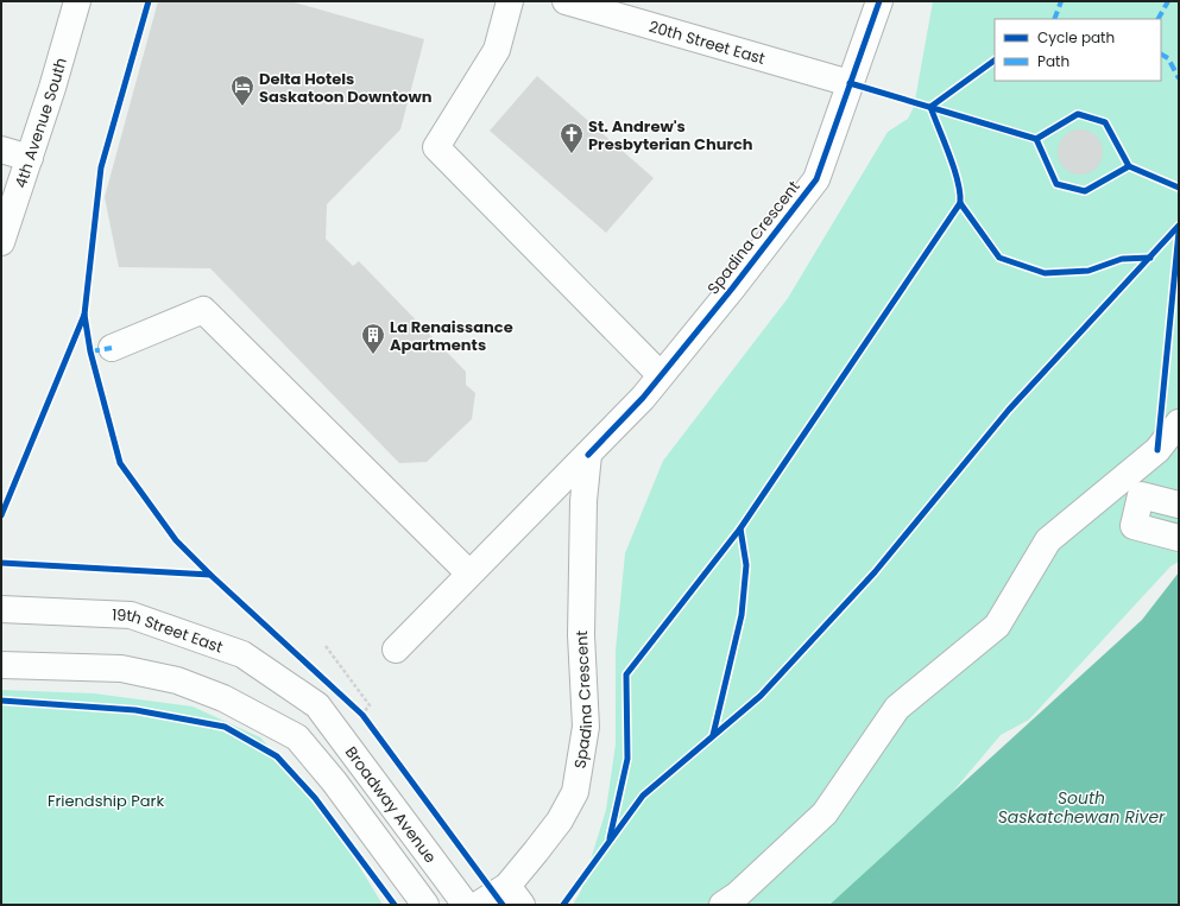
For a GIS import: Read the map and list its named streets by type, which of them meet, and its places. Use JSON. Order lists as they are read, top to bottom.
{
  "streets": {
    "street": [
      "20th Street East",
      "4th Avenue South",
      "Spadina Crescent",
      "19th Street East",
      "Broadway Avenue"
    ]
  },
  "crossings": [
    ["20th Street East", "Spadina Crescent"],
    ["19th Street East", "Broadway Avenue"]
  ],
  "water": ["South Saskatchewan River"],
  "parks": ["Friendship Park"],
  "places": {
    "hotel": ["Delta Hotels Saskatoon Downtown"],
    "church": ["St. Andrew's Presbyterian Church"],
    "building": ["La Renaissance Apartments"]
  },
  "legend": ["Cycle path", "Path"]
}
